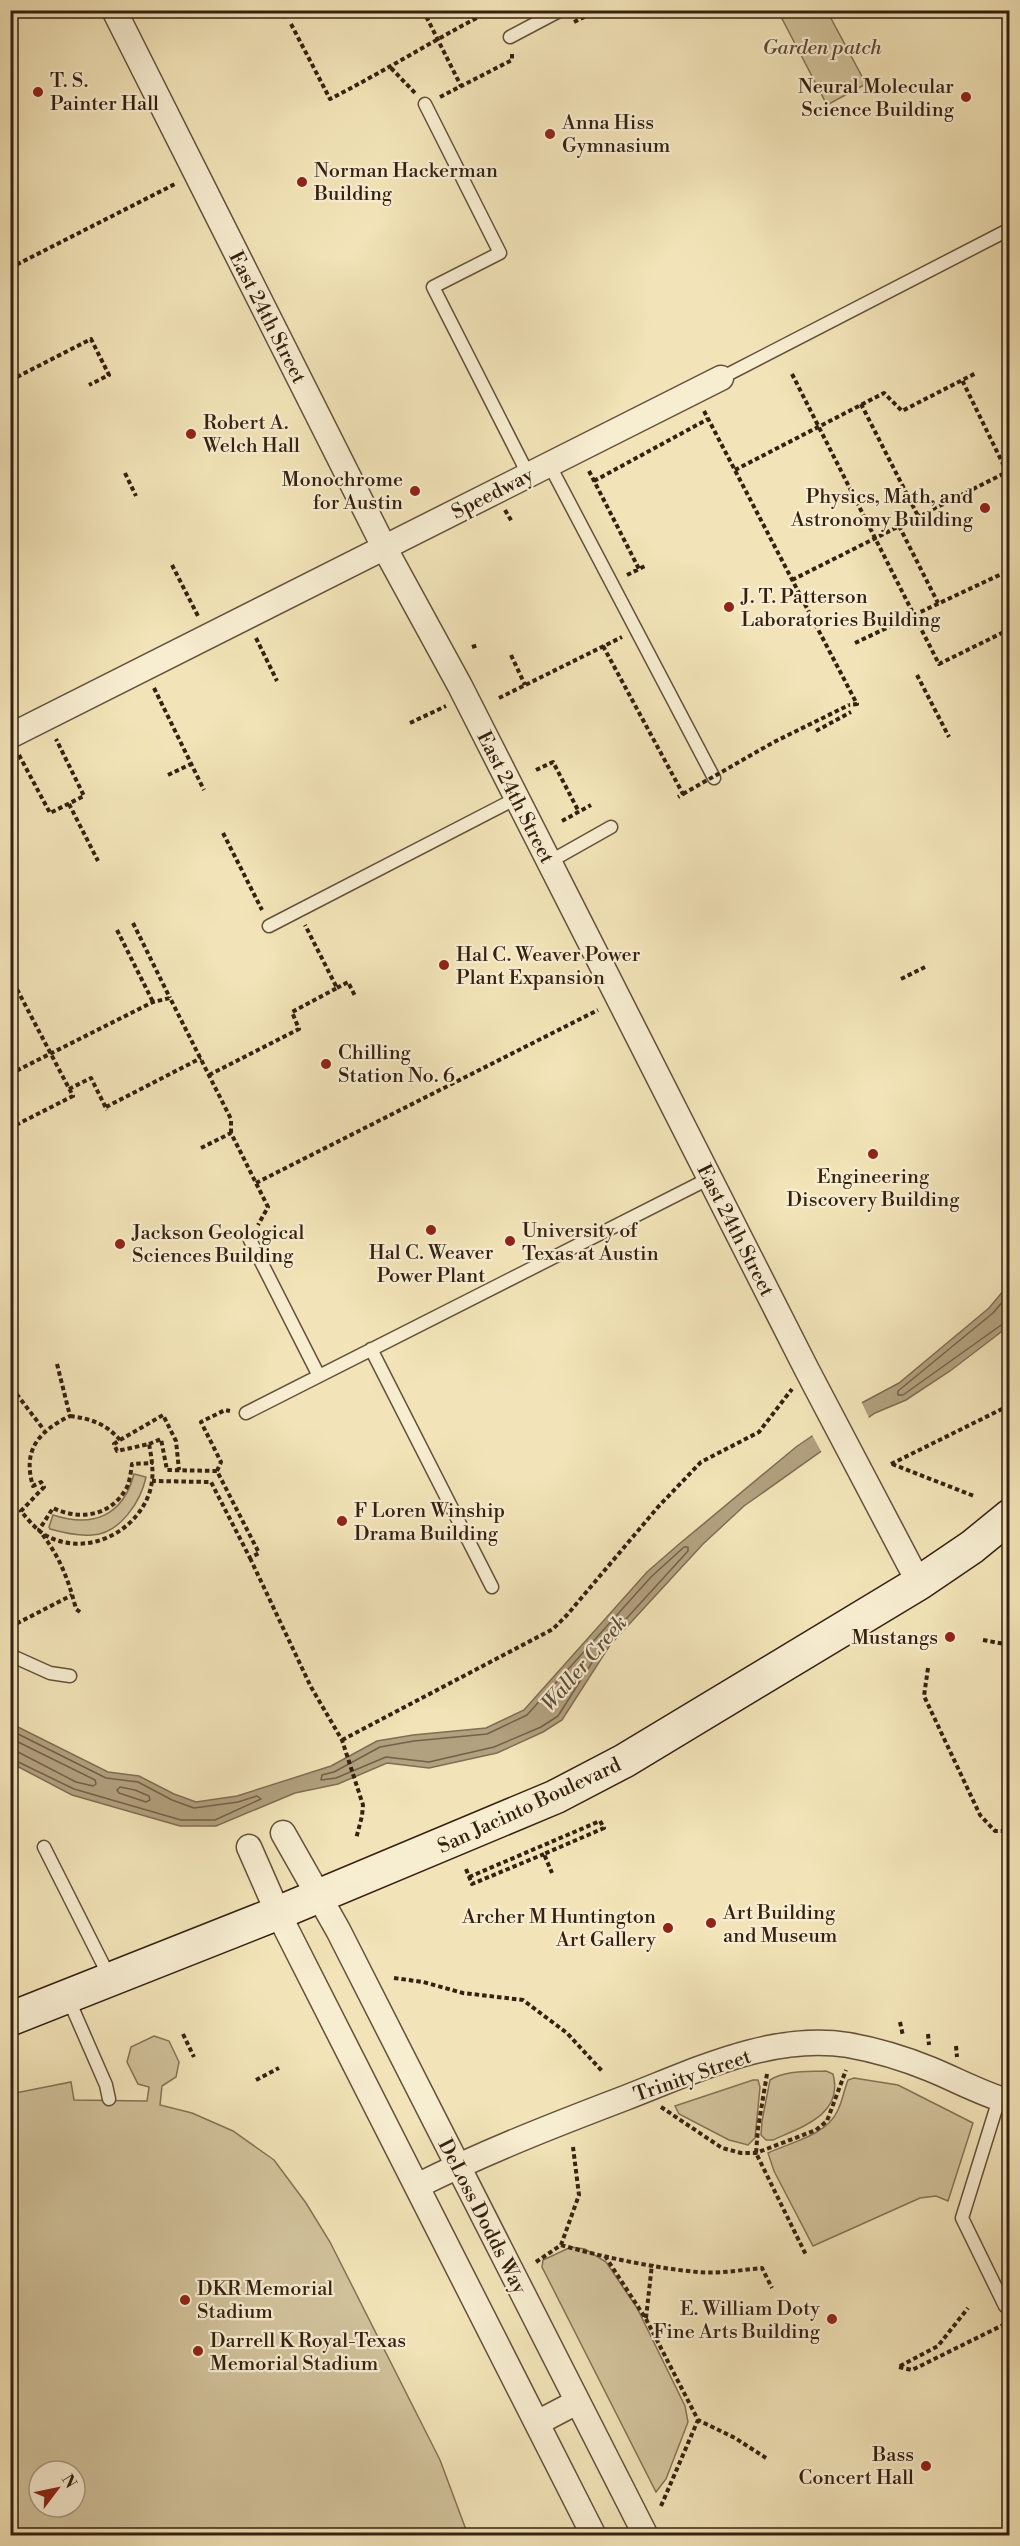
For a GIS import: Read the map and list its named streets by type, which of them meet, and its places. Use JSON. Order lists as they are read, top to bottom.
{
  "streets": {
    "street": [
      "East 24th Street",
      "Speedway",
      "San Jacinto Boulevard",
      "Trinity Street",
      "DeLoss Dodds Way"
    ]
  },
  "crossings": [
    ["East 24th Street", "Speedway"],
    ["East 24th Street", "San Jacinto Boulevard"],
    ["San Jacinto Boulevard", "DeLoss Dodds Way"],
    ["Trinity Street", "DeLoss Dodds Way"]
  ],
  "water": ["Waller Creek"],
  "parks": ["Garden patch"],
  "places": [
    "T. S. Painter Hall",
    "Neural Molecular Science Building",
    "Anna Hiss Gymnasium",
    "Norman Hackerman Building",
    "Robert A. Welch Hall",
    "Monochrome for Austin",
    "Physics, Math, and Astronomy Building",
    "J. T. Patterson Laboratories Building",
    "Hal C. Weaver Power Plant Expansion",
    "Chilling Station No. 6",
    "Engineering Discovery Building",
    "Hal C. Weaver Power Plant",
    "University of Texas at Austin",
    "Jackson Geological Sciences Building",
    "F Loren Winship Drama Building",
    "Mustangs",
    "Art Building and Museum",
    "Archer M Huntington Art Gallery",
    "DKR Memorial Stadium",
    "E. William Doty Fine Arts Building",
    "Darrell K Royal-Texas Memorial Stadium",
    "Bass Concert Hall"
  ],
  "north": "top right"
}
